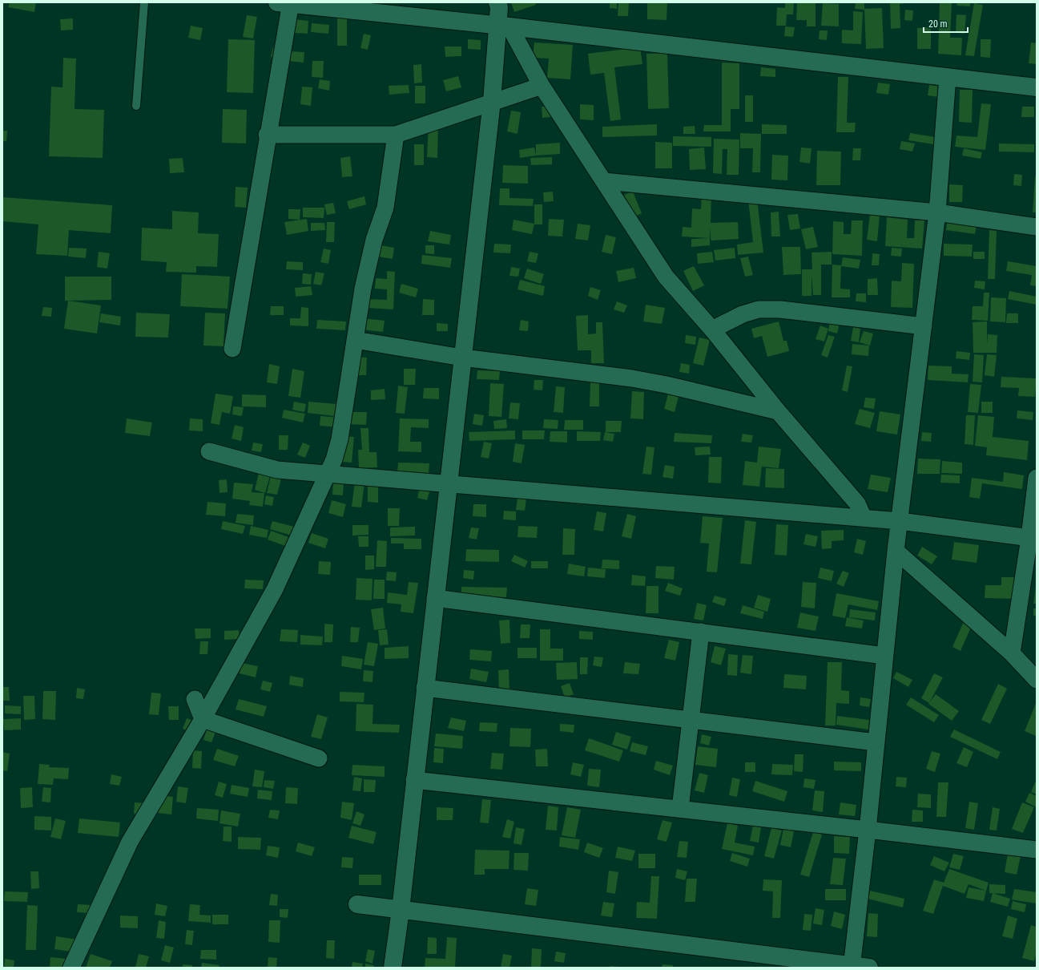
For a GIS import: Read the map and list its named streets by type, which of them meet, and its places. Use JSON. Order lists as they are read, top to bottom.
{
  "scale_bar": "20 m"
}
